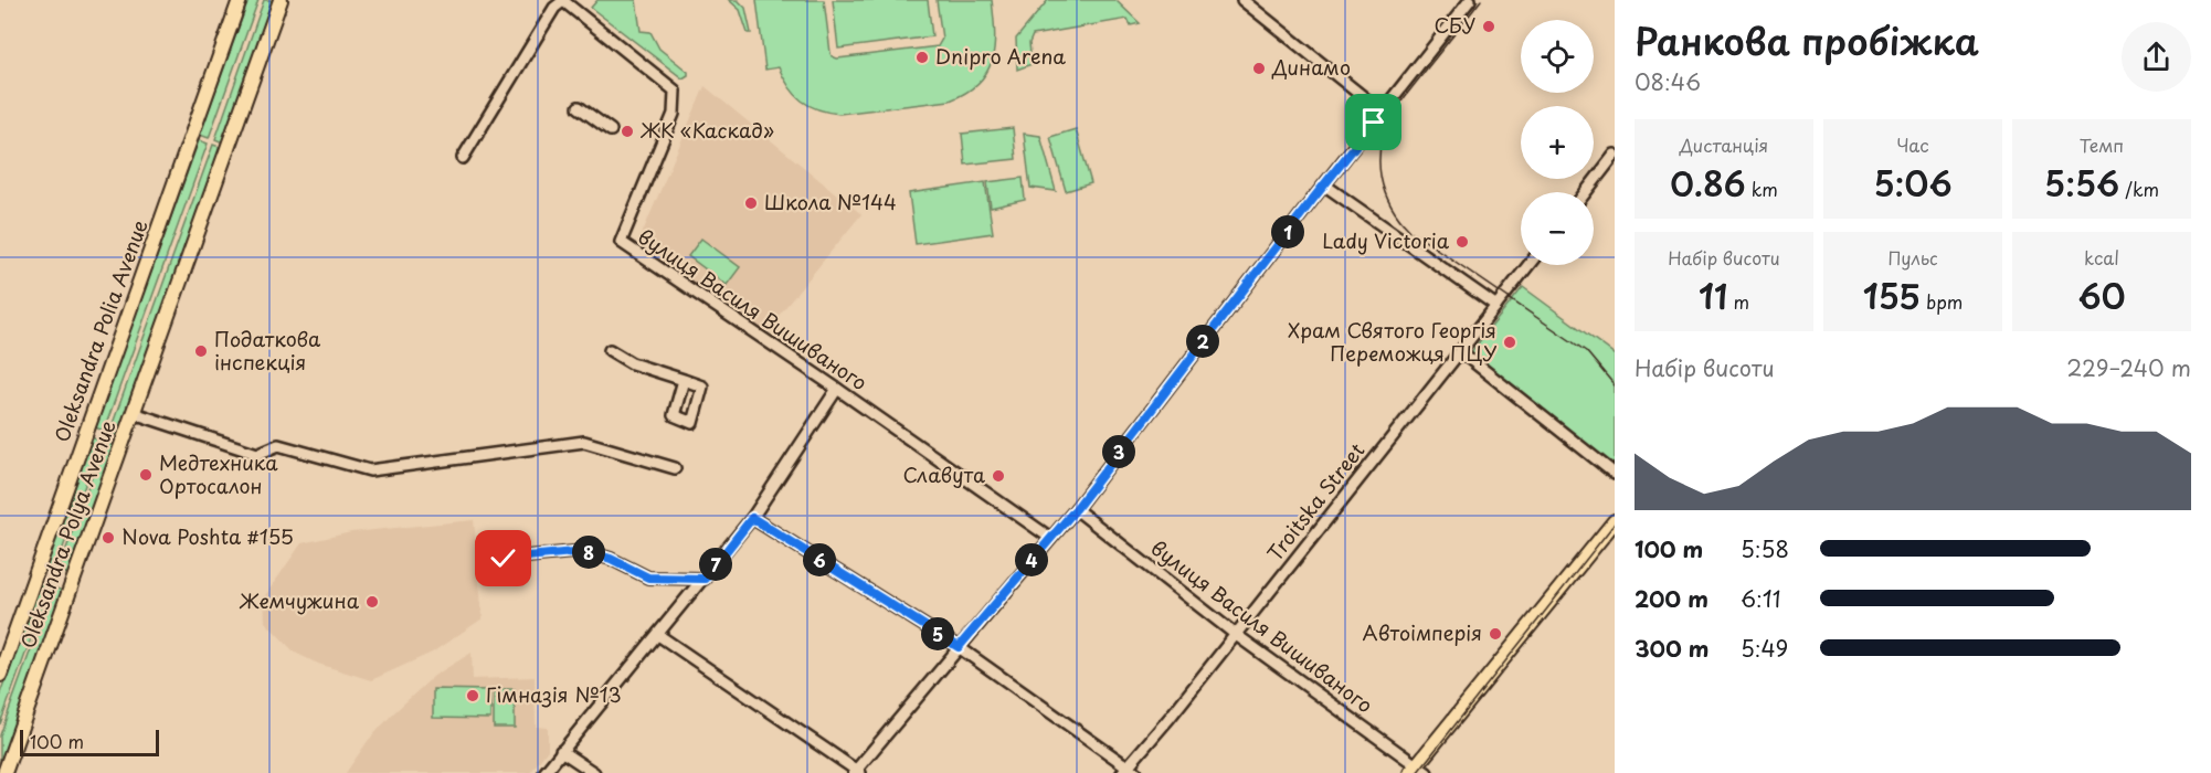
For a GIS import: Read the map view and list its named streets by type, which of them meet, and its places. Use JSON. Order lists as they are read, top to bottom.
{
  "streets": {
    "main road": ["Oleksandra Polia Avenue", "Oleksandra Polya Avenue"],
    "street": ["вулиця Василя Вишиваного", "Troitska Street"]
  },
  "crossings": [
    ["вулиця Василя Вишиваного", "Troitska Street"]
  ],
  "places": [
    "СБУ",
    "Dnipro Arena",
    "Динамо",
    "ЖК «Каскад»",
    "Школа №144",
    "Lady Victoria",
    "Храм Святого Георгія Переможця ПЦУ",
    "Податкова інспекція",
    "Медтехника Ортосалон",
    "Славута",
    "Nova Poshta #155",
    "Жемчужина",
    "Автоімперія",
    "Гімназія №13"
  ],
  "scale_bar": "100 m",
  "page": {
    "heading": ["Ранкова пробіжка", "08:46"],
    "map_buttons": ["+", "−"],
    "stats": [
      ["Дистанція", "0.86 km"],
      ["Час", "5:06"],
      ["Темп", "5:56 /km"],
      ["Набір висоти", "11 m"],
      ["Пульс", "155 bpm"],
      ["kcal", "60"]
    ],
    "pins": [
      "1",
      "2",
      "3",
      "8",
      "4",
      "6",
      "7",
      "5"
    ],
    "chart": ["Набір висоти", "229–240 m"],
    "list": [
      {
        "name": "100 m",
        "note": "5:58"
      },
      {
        "name": "200 m",
        "note": "6:11"
      },
      {
        "name": "300 m",
        "note": "5:49"
      }
    ],
    "scale": "100 m"
  }
}
